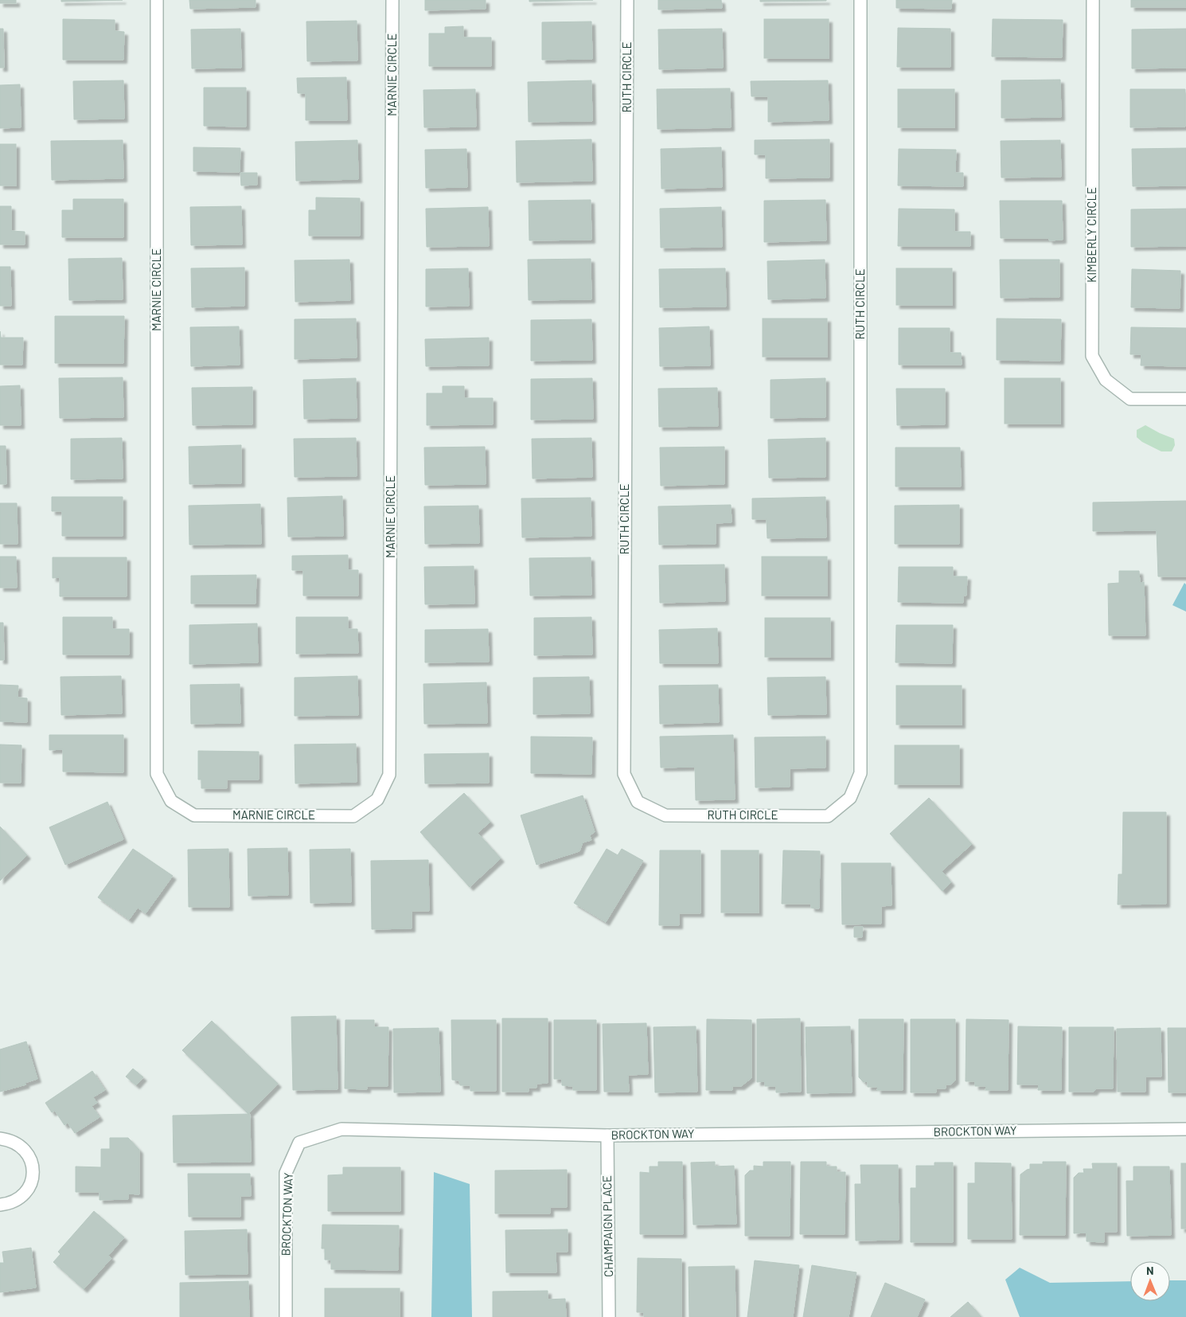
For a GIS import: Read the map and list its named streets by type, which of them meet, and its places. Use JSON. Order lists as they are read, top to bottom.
{
  "streets": {
    "street": [
      "MARNIE CIRCLE",
      "RUTH CIRCLE",
      "KIMBERLY CIRCLE",
      "BROCKTON WAY",
      "CHAMPAIGN PLACE"
    ]
  },
  "crossings": [
    ["BROCKTON WAY", "CHAMPAIGN PLACE"]
  ],
  "north": "top"
}
